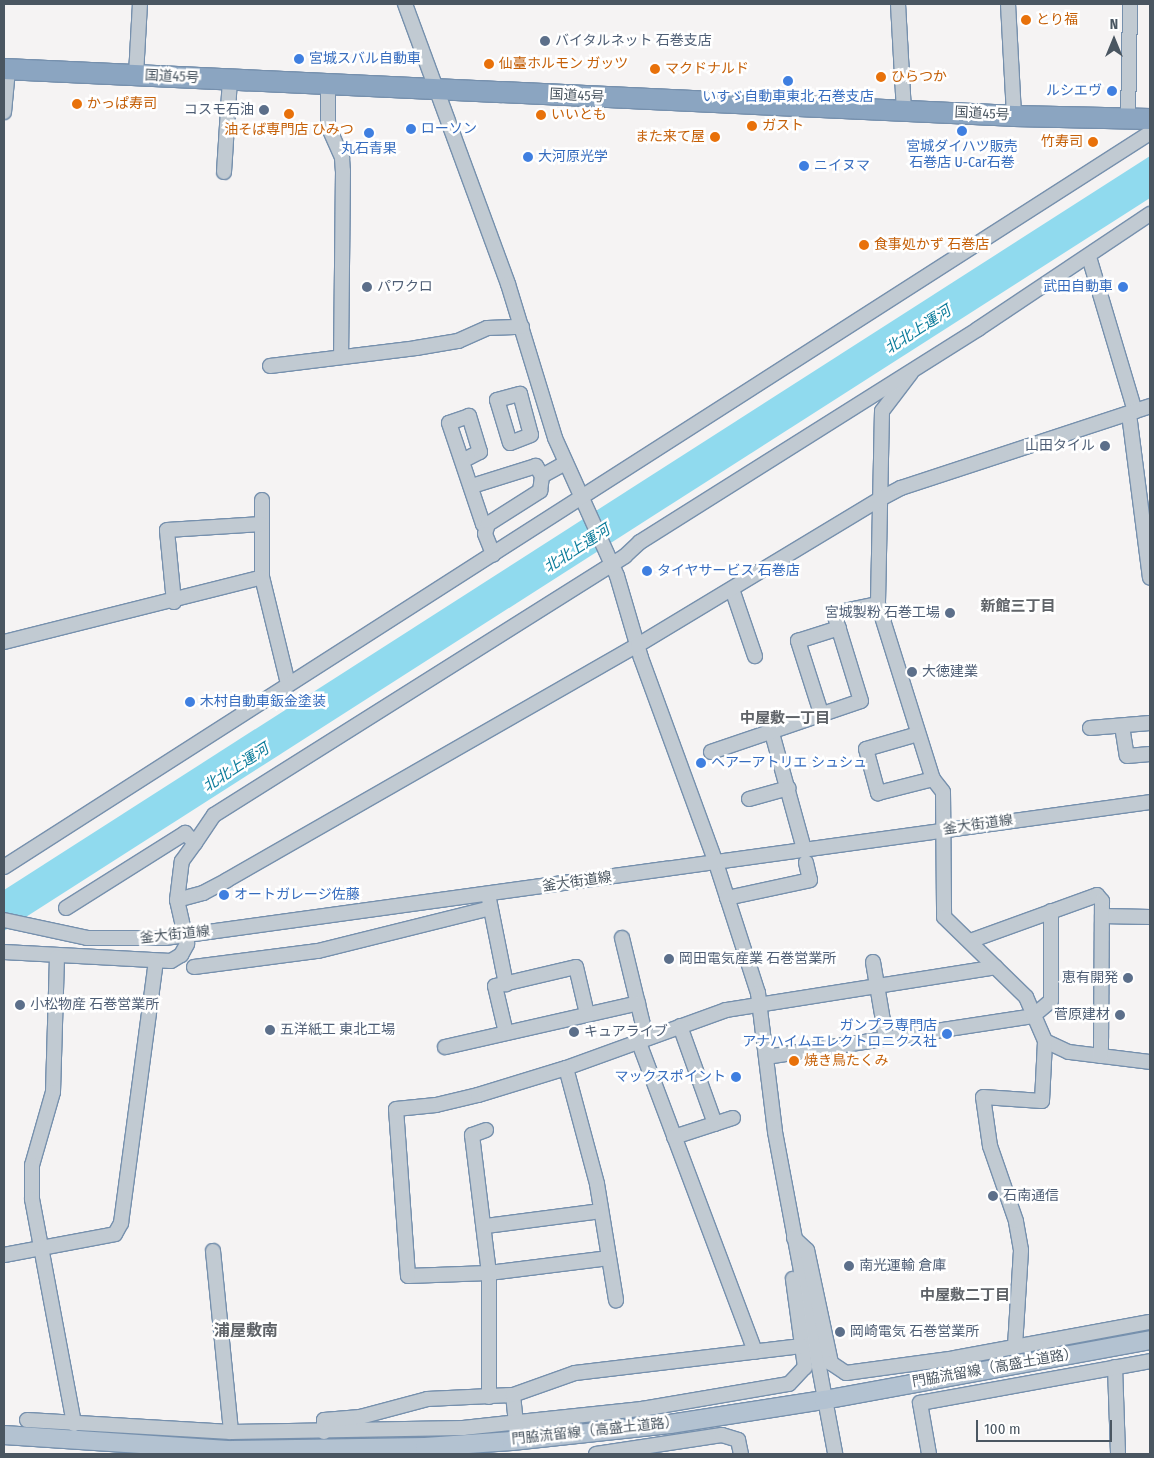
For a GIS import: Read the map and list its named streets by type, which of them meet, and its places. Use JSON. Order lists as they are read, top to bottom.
{
  "streets": {
    "highway": ["国道45号"],
    "main road": ["門脇流留線（高盛土道路）"],
    "street": ["釜大街道線"]
  },
  "districts": [
    "新館三丁目",
    "中屋敷一丁目",
    "中屋敷二丁目",
    "浦屋敷南"
  ],
  "water": ["北北上運河"],
  "places": [
    "とり福",
    "バイタルネット 石巻支店",
    "宮城スバル自動車",
    "仙臺ホルモン ガッツ",
    "マクドナルド",
    "ひらつか",
    "いすゞ自動車東北 石巻支店",
    "ルシエヴ",
    "かっぱ寿司",
    "コスモ石油",
    "油そば専門店 ひみつ",
    "いいとも",
    "ガスト",
    "ローソン",
    "宮城ダイハツ販売 石巻店 U-Car石巻",
    "丸石青果",
    "また来て屋",
    "竹寿司",
    "大河原光学",
    "ニイヌマ",
    "食事処かず 石巻店",
    "パワクロ",
    "武田自動車",
    "山田タイル",
    "タイヤサービス 石巻店",
    "宮城製粉 石巻工場",
    "大徳建業",
    "木村自動車鈑金塗装",
    "ヘアーアトリエ シュシュ",
    "オートガレージ佐藤",
    "岡田電気産業 石巻営業所",
    "恵有開発",
    "小松物産 石巻営業所",
    "菅原建材",
    "五洋紙工 東北工場",
    "キュアライブ",
    "ガンプラ専門店 アナハイムエレクトロニクス社",
    "焼き鳥たくみ",
    "マックスポイント",
    "石南通信",
    "南光運輸 倉庫",
    "岡崎電気 石巻営業所"
  ],
  "scale_bar": "100 m",
  "north": "top"
}
